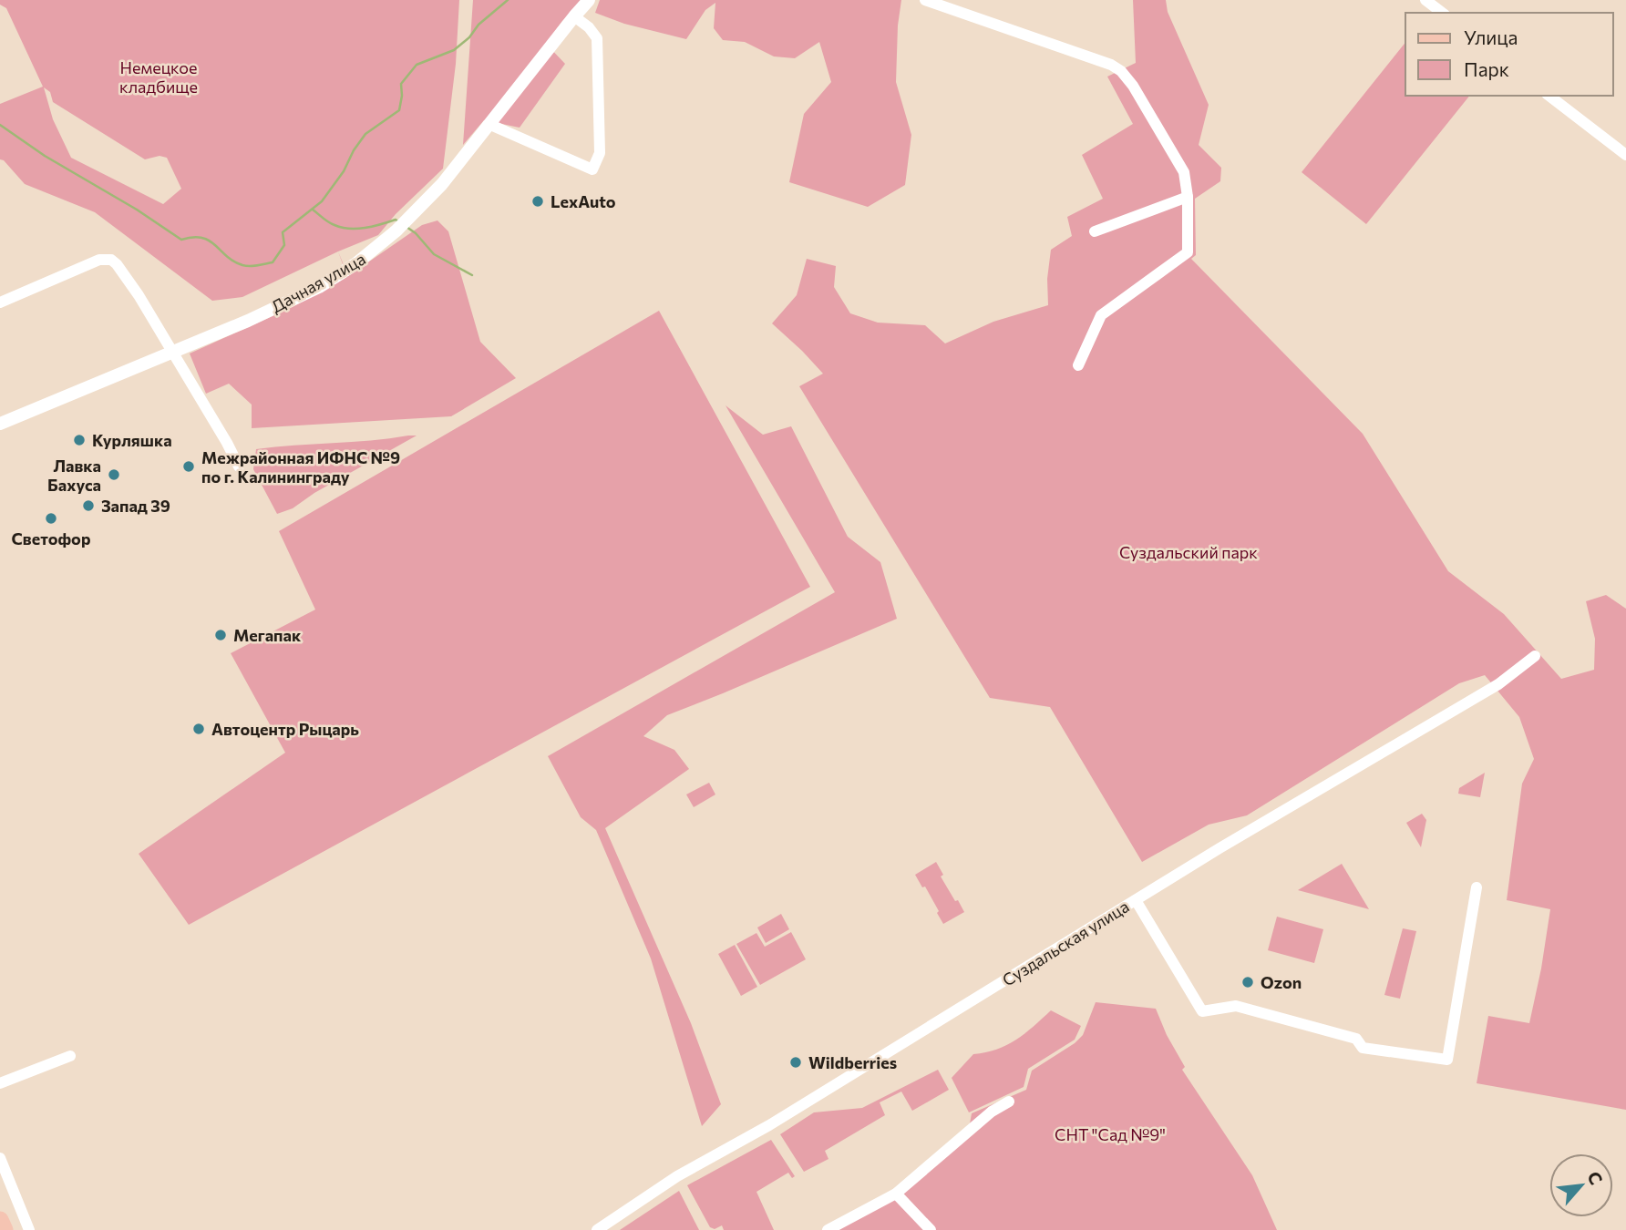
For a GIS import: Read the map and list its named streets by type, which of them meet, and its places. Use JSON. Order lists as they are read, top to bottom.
{
  "streets": {
    "street": ["Дачная улица", "Суздальская улица"]
  },
  "parks": ["Немецкое кладбище", "Суздальский парк", "СНТ \"Сад №9\""],
  "places": [
    "LexAuto",
    "Курляшка",
    "Межрайонная ИФНС №9 по г. Калининграду",
    "Лавка Бахуса",
    "Запад 39",
    "Светофор",
    "Мегапак",
    "Автоцентр Рыцарь",
    "Ozon",
    "Wildberries"
  ],
  "legend": ["Улица", "Парк"],
  "north": "top right"
}
